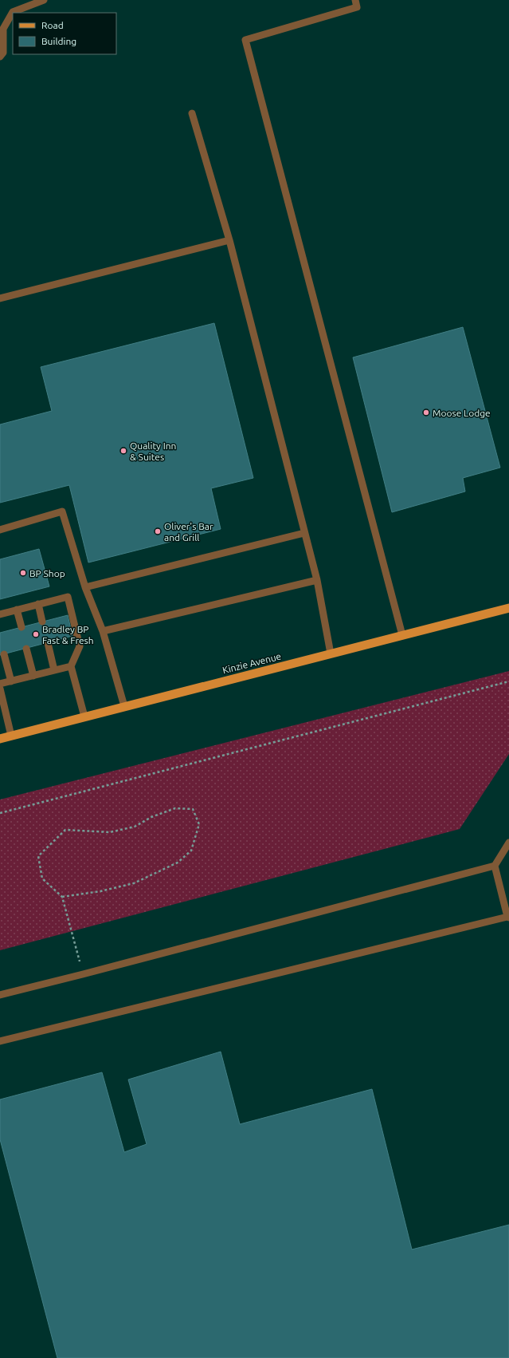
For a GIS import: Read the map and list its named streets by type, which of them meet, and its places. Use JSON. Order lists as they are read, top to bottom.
{
  "streets": {
    "main road": ["Kinzie Avenue"]
  },
  "places": [
    "Moose Lodge",
    "Quality Inn & Suites",
    "Oliver's Bar and Grill",
    "BP Shop",
    "Bradley BP Fast & Fresh"
  ],
  "legend": ["Road", "Building"]
}
